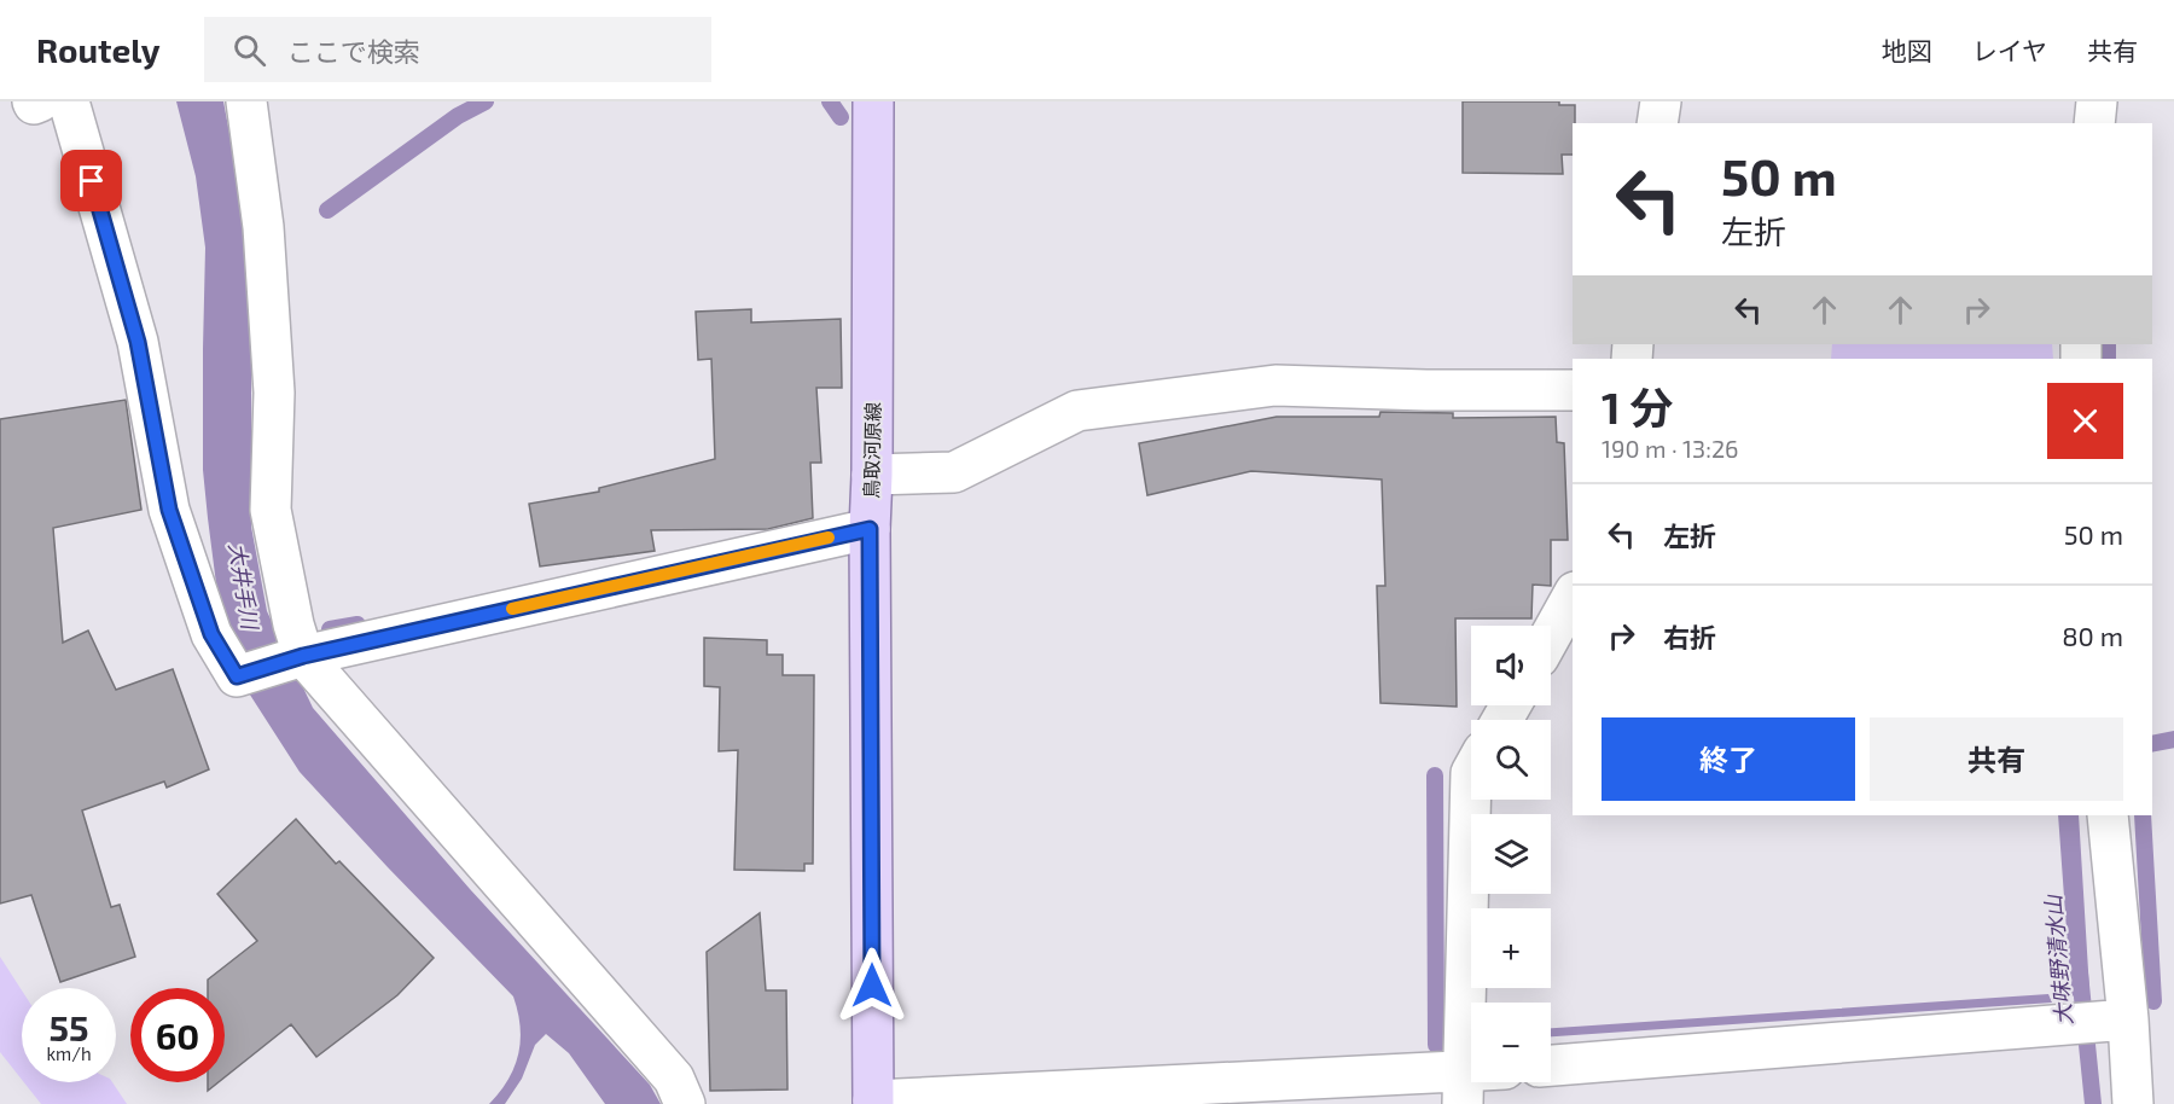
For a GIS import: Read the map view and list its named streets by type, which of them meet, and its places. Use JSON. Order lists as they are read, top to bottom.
{
  "streets": {
    "main road": ["鳥取河原線"]
  },
  "water": ["大井手川", "大味野清水山"],
  "page": {
    "header": "Routely",
    "search": "ここで検索",
    "nav": ["地図", "レイヤ", "共有"],
    "turn": ["50 m", "左折"],
    "heading": ["1 分", "190 m · 13:26"],
    "list": [
      {
        "name": "左折",
        "value": "50 m"
      },
      {
        "name": "右折",
        "value": "80 m"
      }
    ],
    "map_buttons": ["+", "−"],
    "buttons": ["終了", "共有"],
    "speed": "55 km/h",
    "limit": "60"
  }
}
